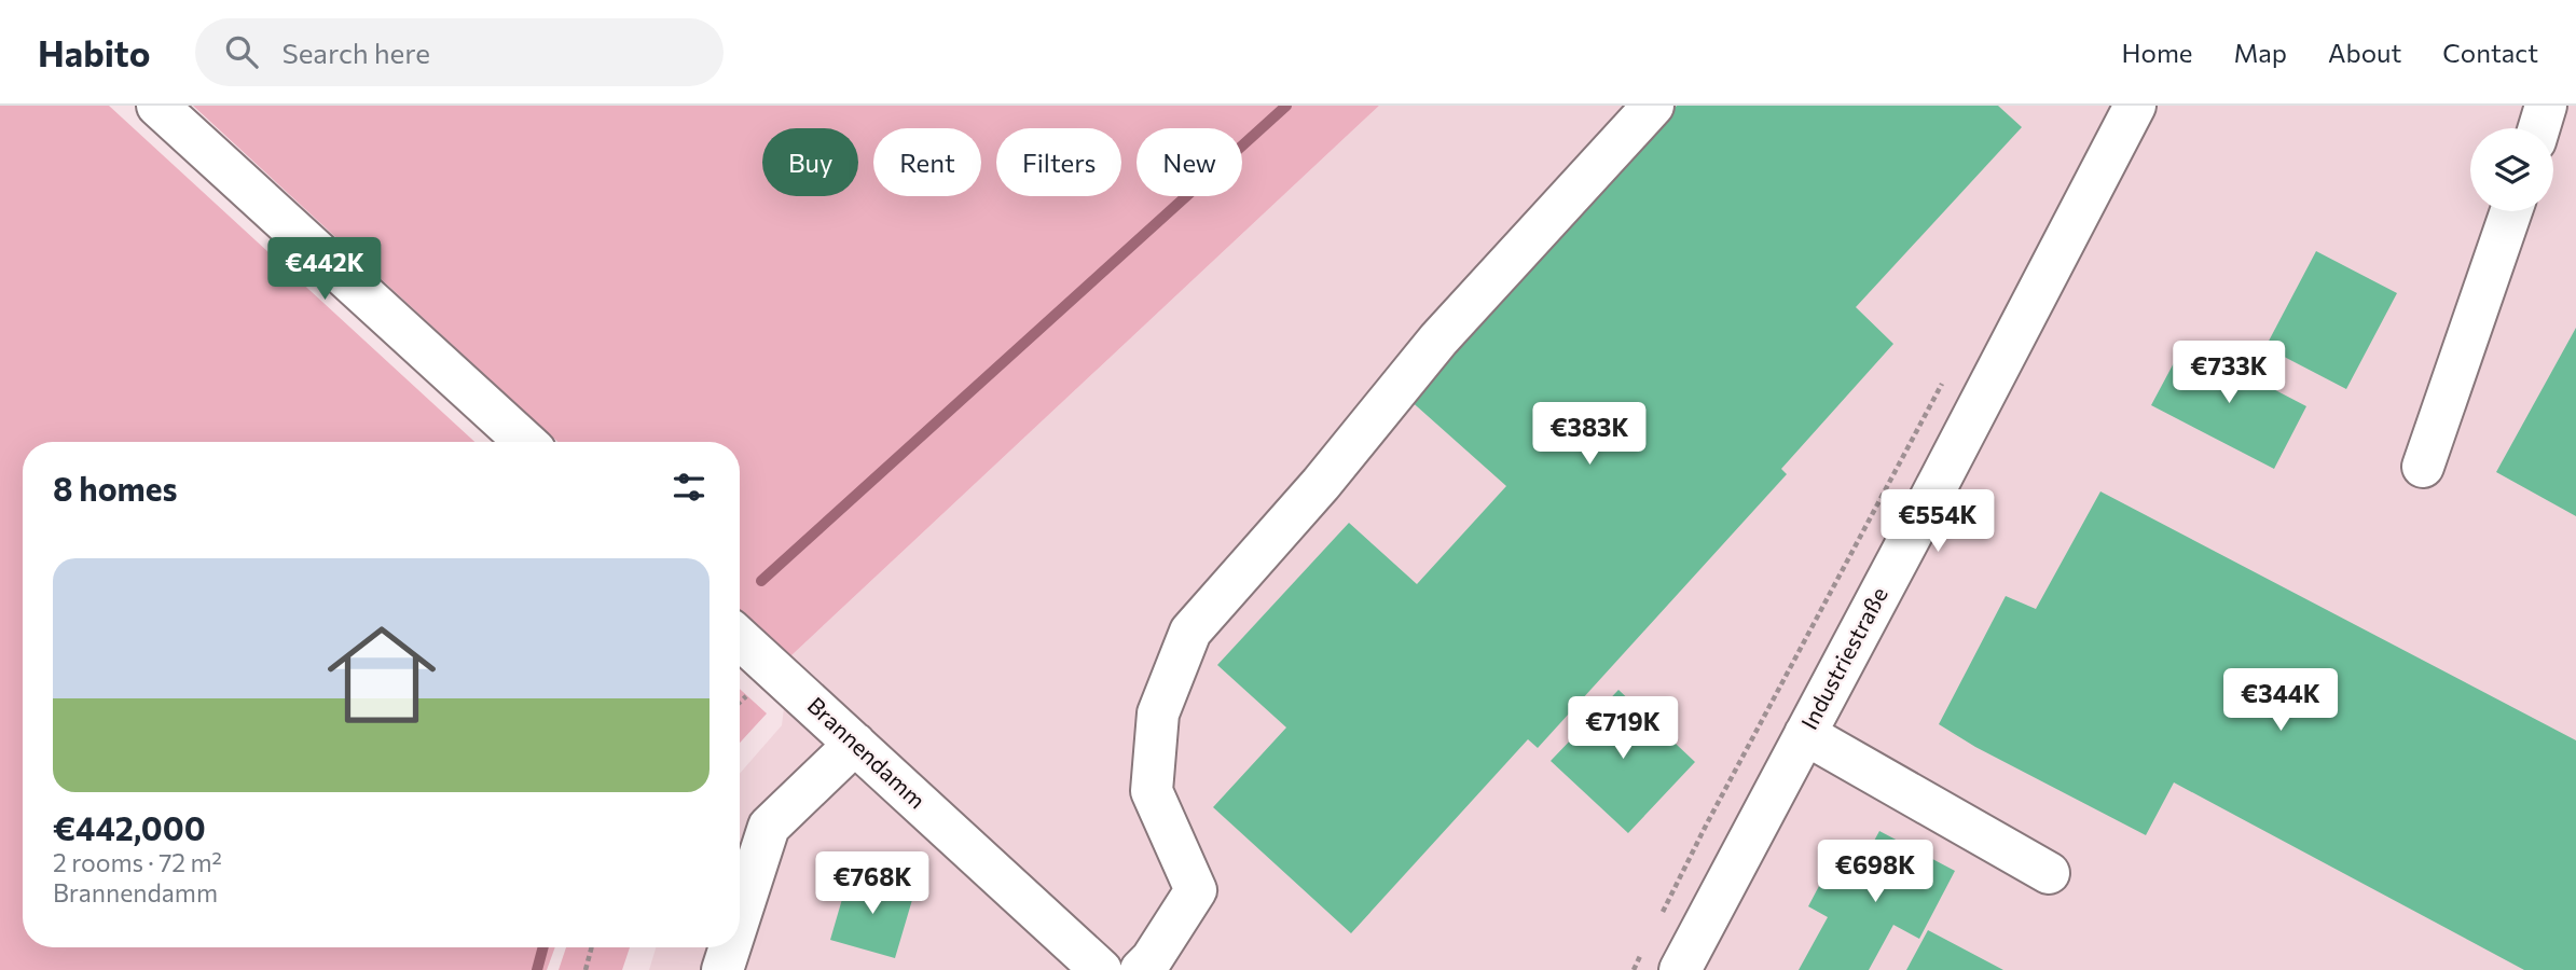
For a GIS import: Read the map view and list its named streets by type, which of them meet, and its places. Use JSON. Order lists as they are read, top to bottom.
{
  "streets": {
    "street": ["Industriestraße", "Brannendamm"]
  },
  "page": {
    "header": "Habito",
    "search": "Search here",
    "nav": [
      "Home",
      "Map",
      "About",
      "Contact"
    ],
    "chip": [
      "Buy",
      "Rent",
      "Filters",
      "New"
    ],
    "price": [
      "€442K",
      "€733K",
      "€383K",
      "€554K",
      "€344K",
      "€719K",
      "€698K",
      "€768K"
    ],
    "heading": "8 homes",
    "list": [
      {
        "name": "€442,000",
        "note": "2 rooms · 72 m² · Brannendamm"
      }
    ]
  }
}
